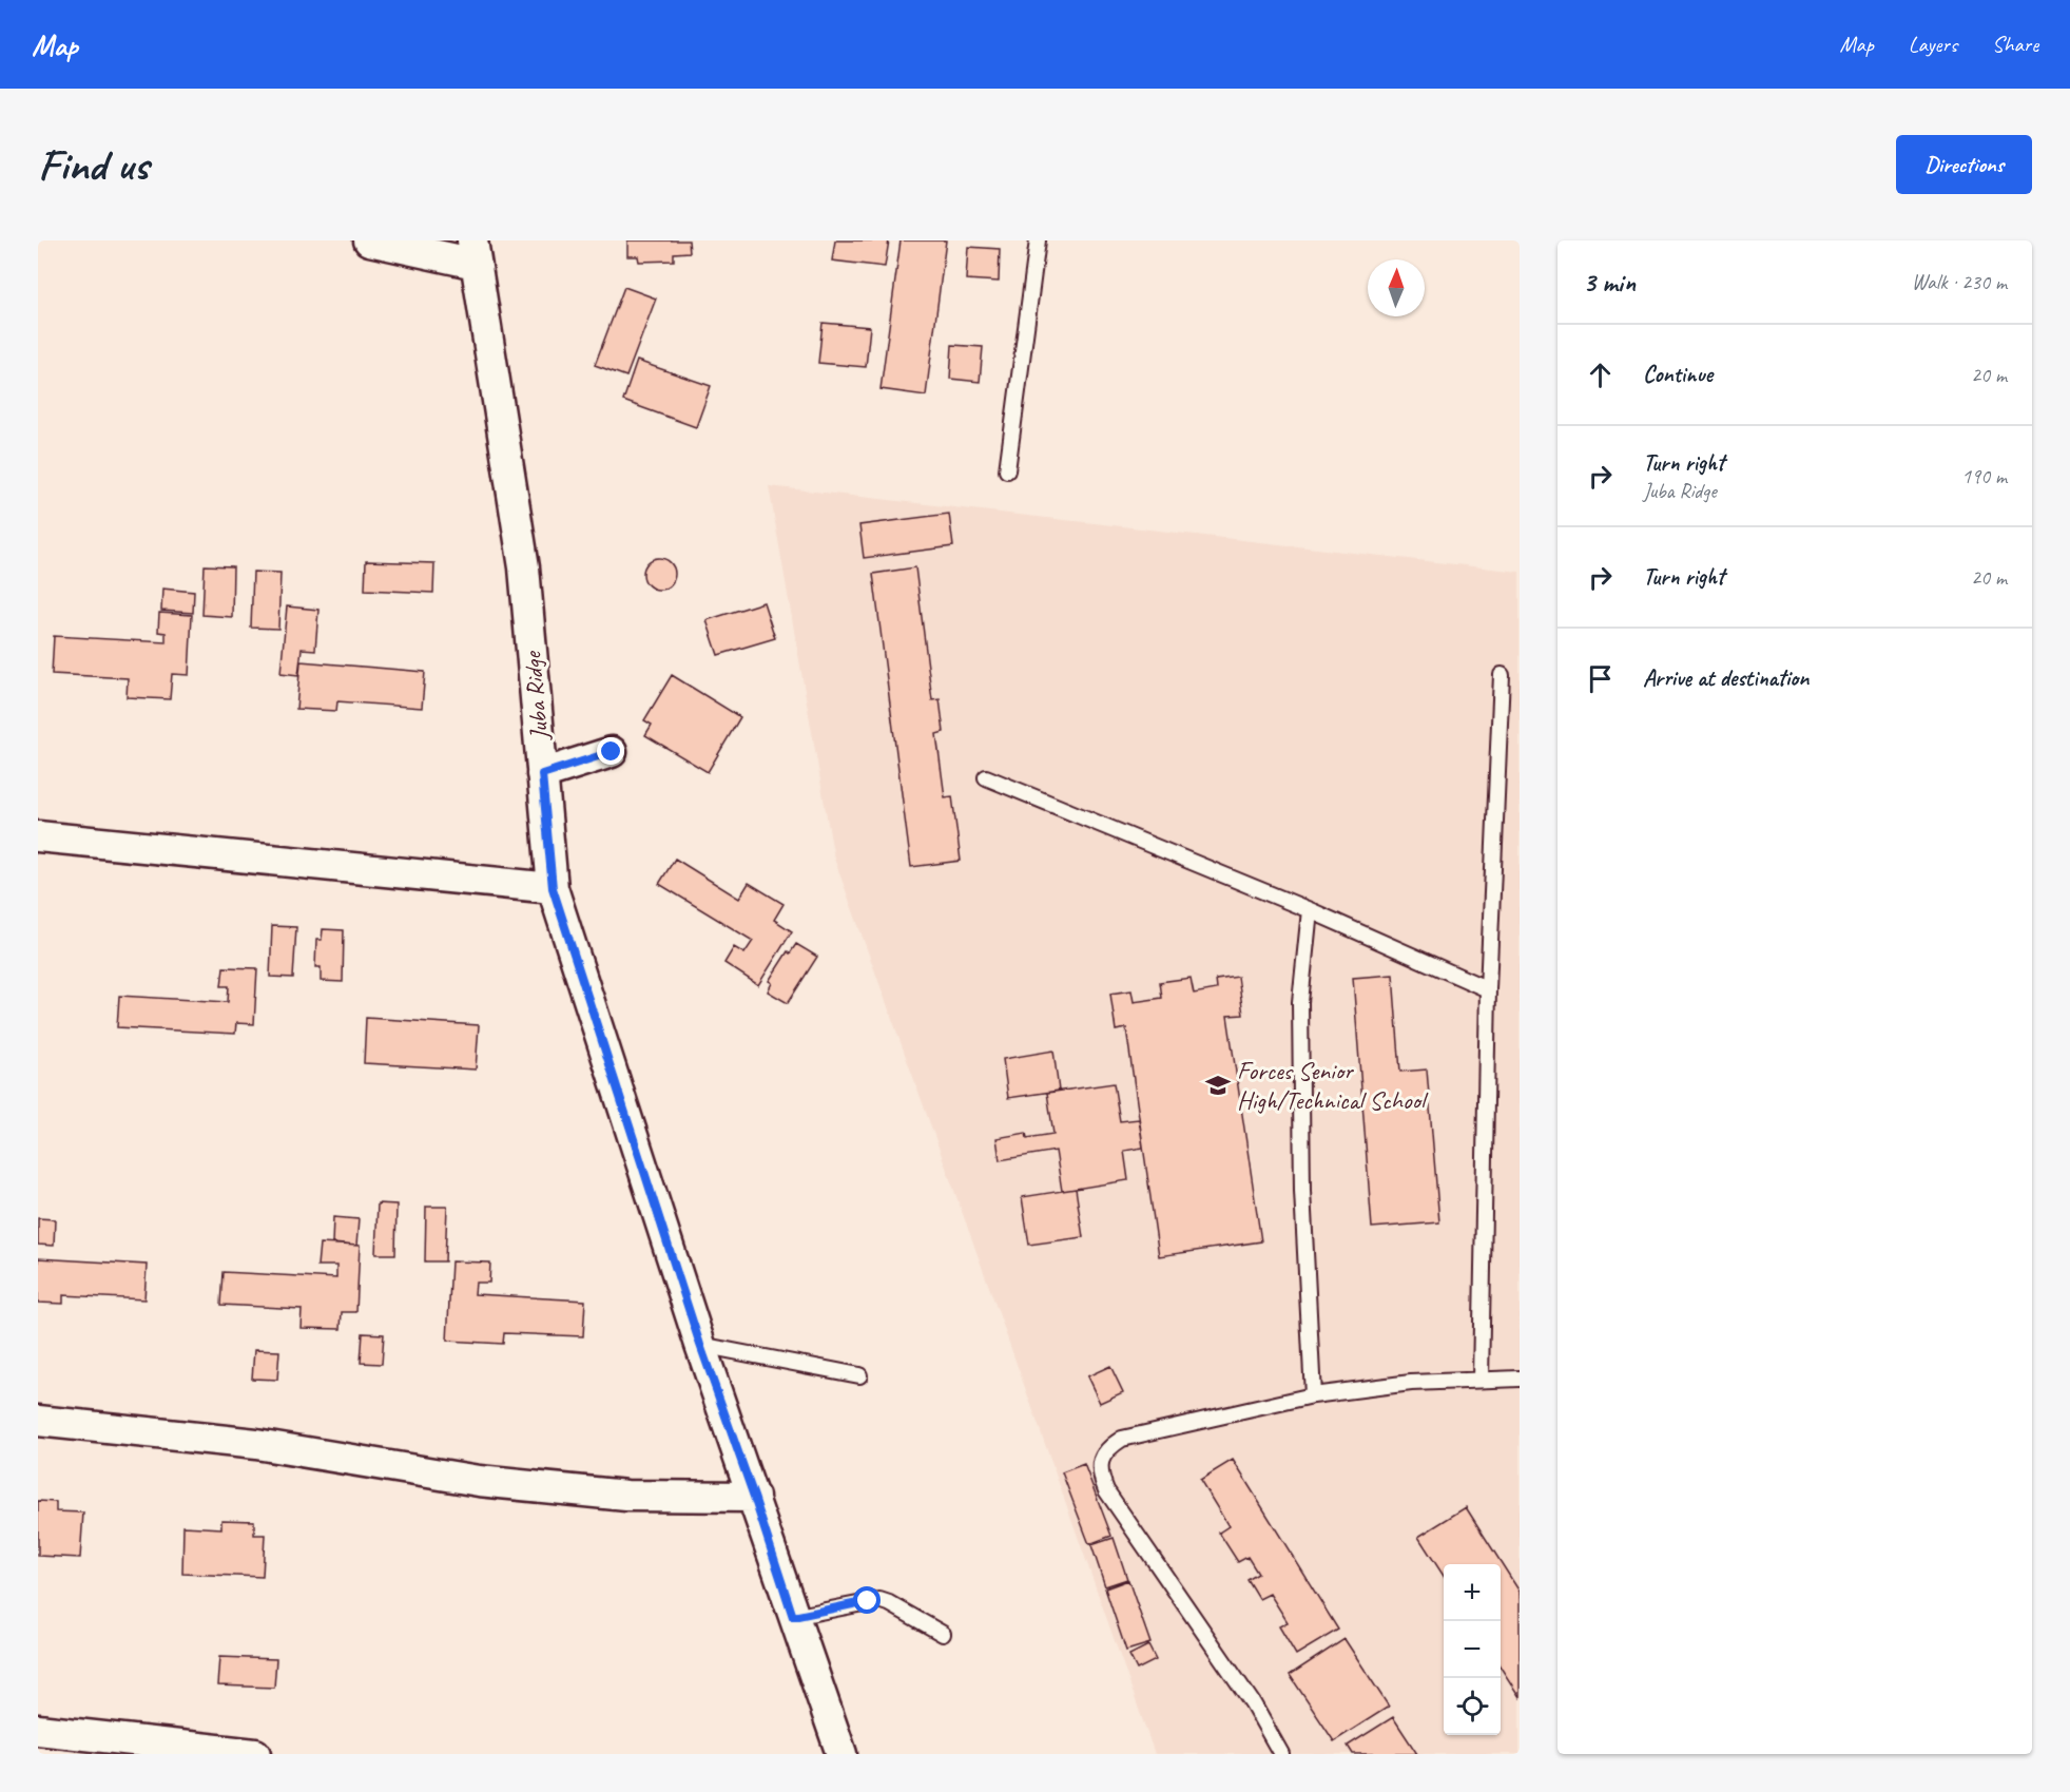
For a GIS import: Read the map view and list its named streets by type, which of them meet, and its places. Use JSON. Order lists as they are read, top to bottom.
{
  "streets": {
    "street": ["Juba Ridge"]
  },
  "places": {
    "school or university": ["Forces Senior High/Technical School"]
  },
  "north": "top",
  "page": {
    "header": "Map",
    "nav": ["Map", "Layers", "Share"],
    "buttons": "Directions",
    "title": "Find us",
    "heading": ["3 min", "Walk · 230 m"],
    "list": [
      ["Continue", "20 m"],
      ["Turn right", "Juba Ridge", "190 m"],
      ["Turn right", "20 m"],
      "Arrive at destination"
    ],
    "map_buttons": ["+", "−"]
  }
}
